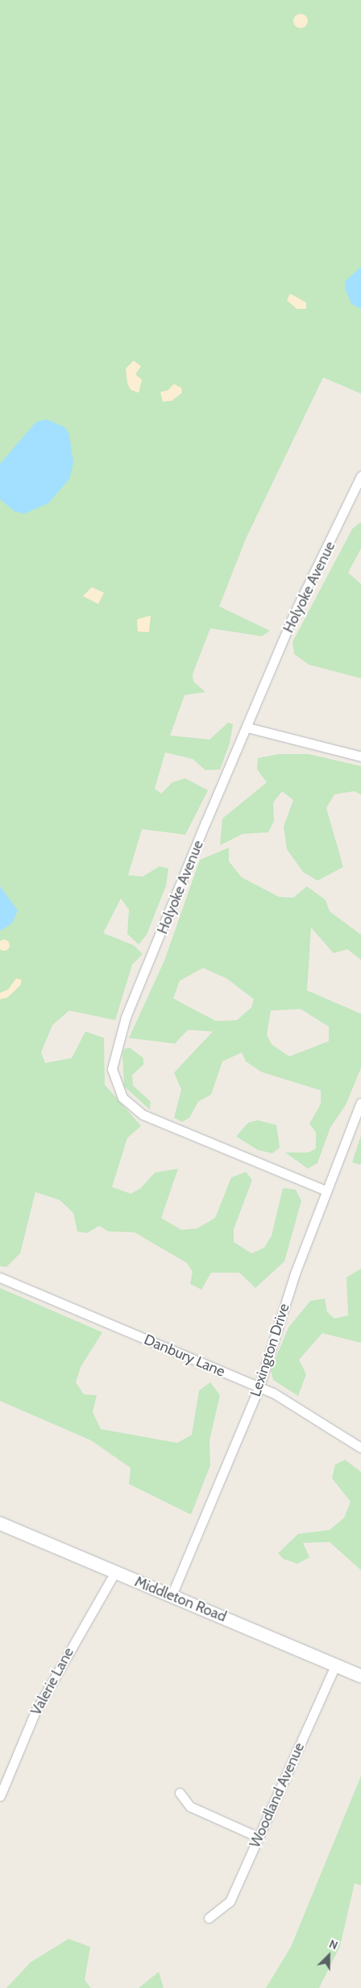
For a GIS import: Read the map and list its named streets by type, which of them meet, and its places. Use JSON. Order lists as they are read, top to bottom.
{
  "streets": {
    "street": [
      "Holyoke Avenue",
      "Lexington Drive",
      "Danbury Lane",
      "Middleton Road",
      "Valerie Lane",
      "Woodland Avenue"
    ]
  },
  "crossings": [
    ["Holyoke Avenue", "Lexington Drive"],
    ["Lexington Drive", "Danbury Lane"],
    ["Lexington Drive", "Middleton Road"],
    ["Middleton Road", "Valerie Lane"],
    ["Middleton Road", "Woodland Avenue"]
  ],
  "north": "top right"
}
